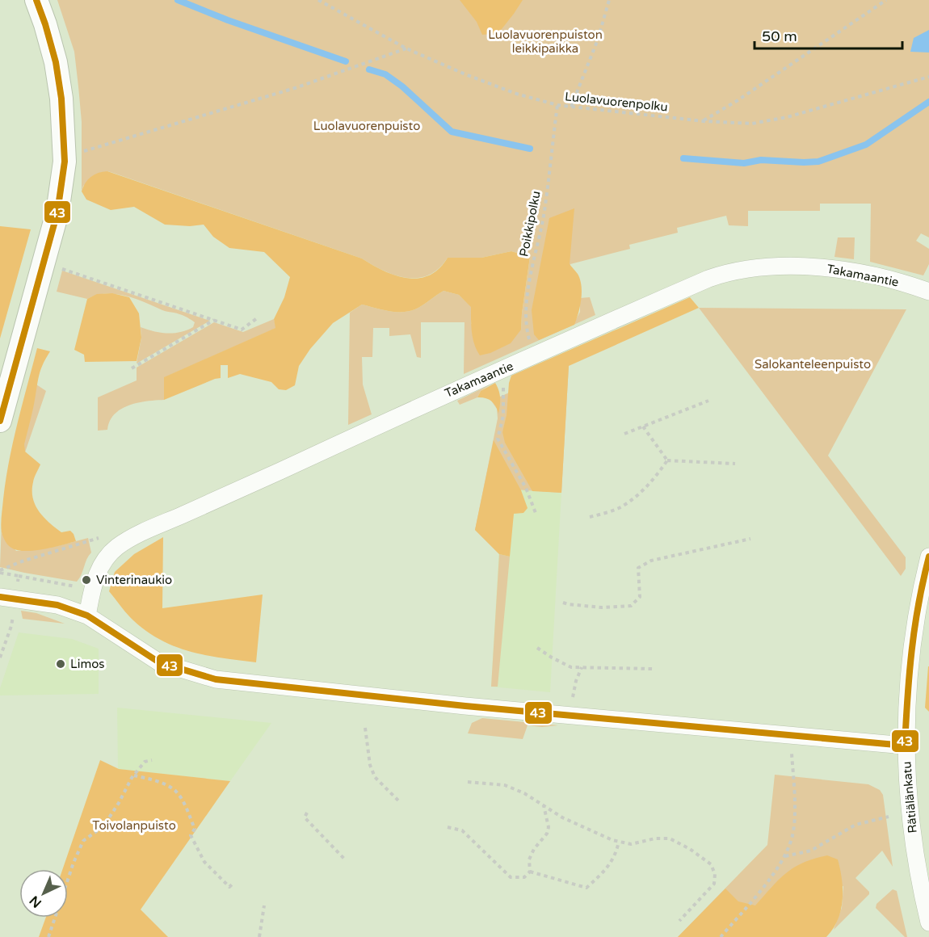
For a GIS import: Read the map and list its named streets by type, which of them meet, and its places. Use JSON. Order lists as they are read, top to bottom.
{
  "streets": {
    "street": ["Takamaantie", "Rätiälänkatu"],
    "path": ["Luolavuorenpolku", "Poikkipolku"]
  },
  "crossings": [
    ["Luolavuorenpolku", "Poikkipolku"]
  ],
  "parks": [
    "Luolavuorenpuiston leikkipaikka",
    "Luolavuorenpuisto",
    "Salokanteleenpuisto",
    "Toivolanpuisto"
  ],
  "places": ["Vinterinaukio", "Limos"],
  "lines": ["transit line 43"],
  "scale_bar": "50 m",
  "north": "bottom left"
}
